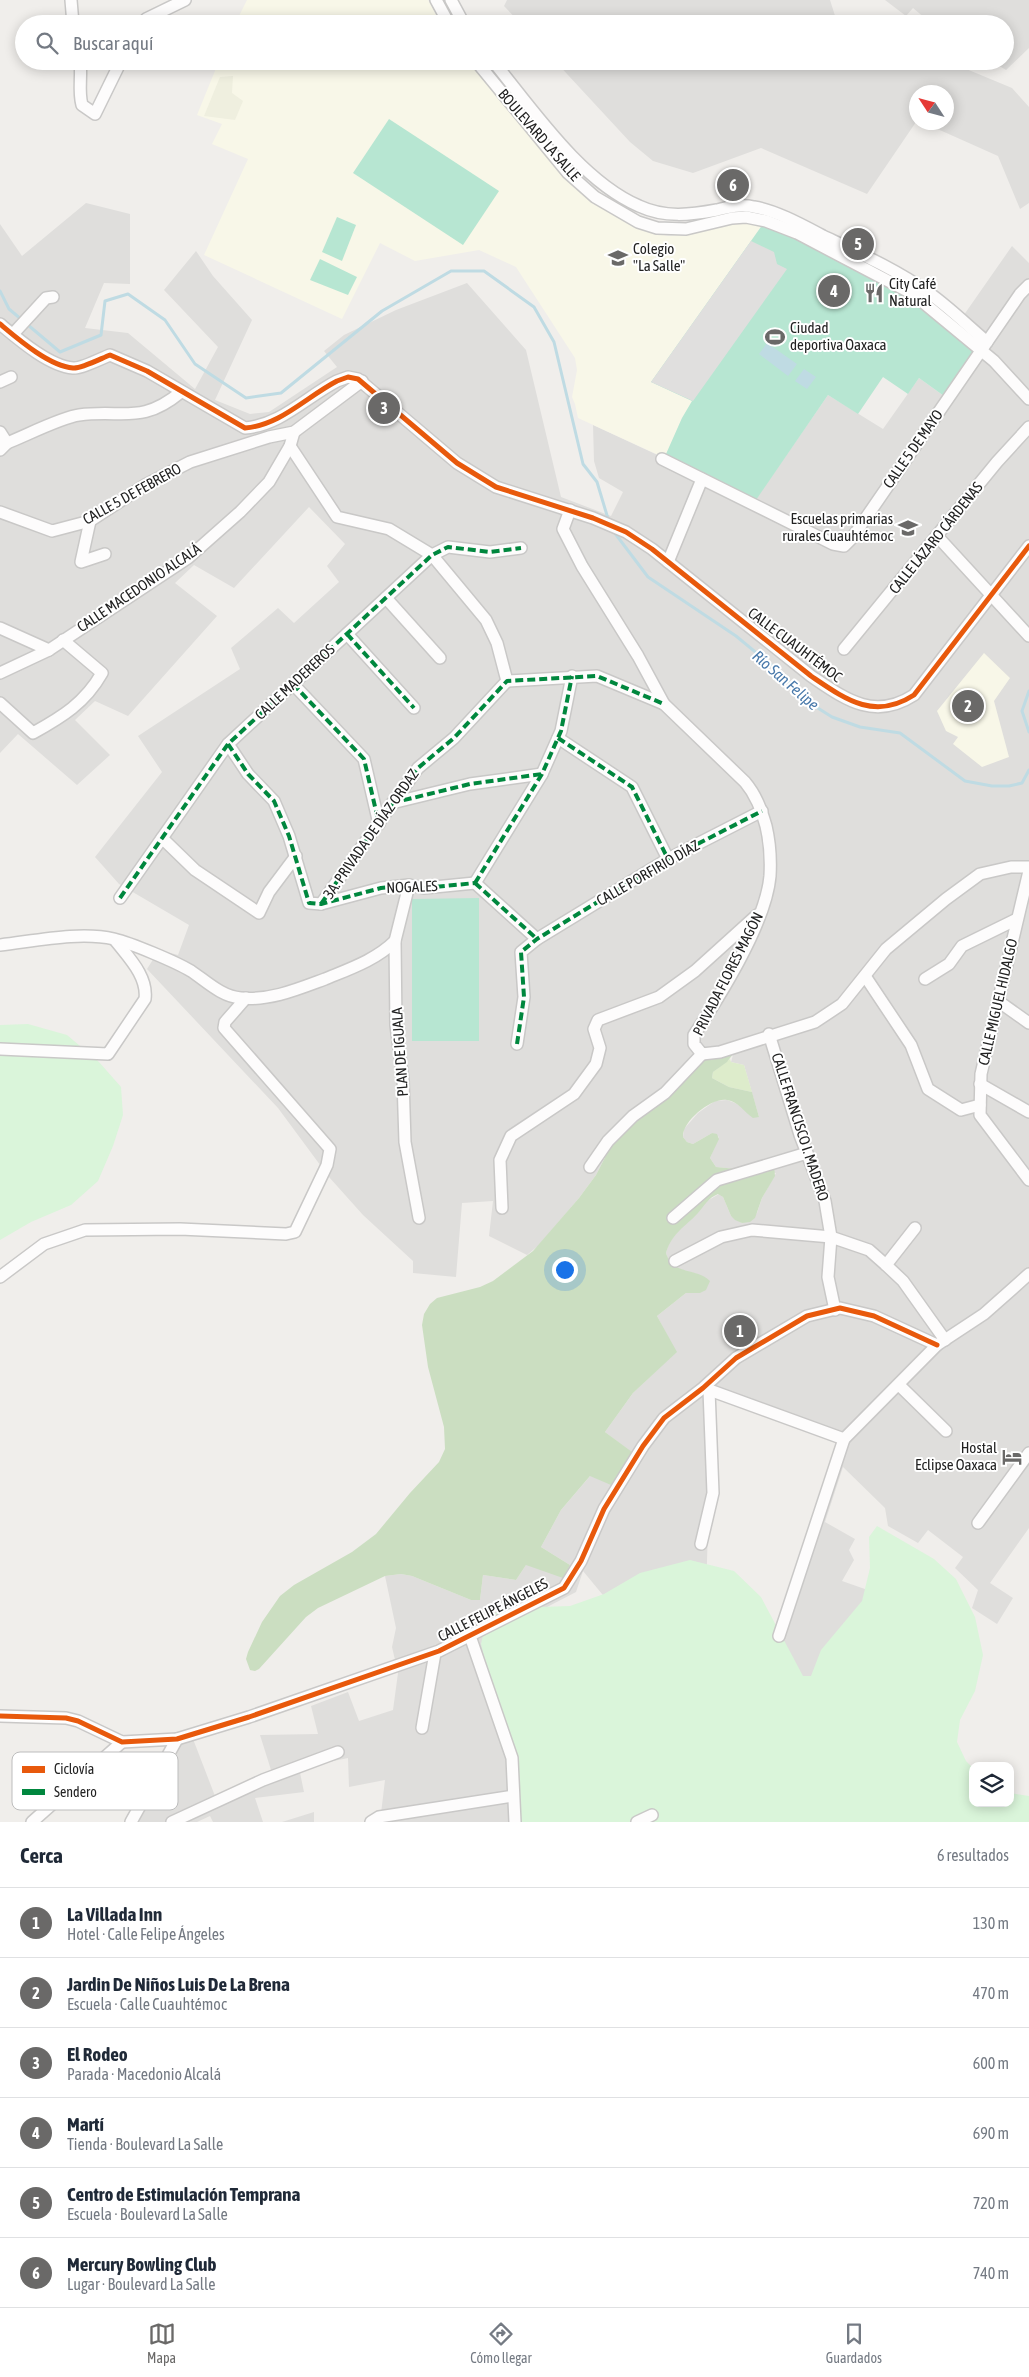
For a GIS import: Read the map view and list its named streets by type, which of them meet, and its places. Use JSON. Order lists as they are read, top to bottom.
{
  "streets": {
    "street": [
      "BOULEVARD LA SALLE",
      "CALLE 5 DE MAYO",
      "CALLE 5 DE FEBRERO",
      "CALLE LÁZARO CÁRDENAS",
      "CALLE MACEDONIO ALCALÁ",
      "CALLE CUAUHTÉMOC",
      "CALLE MADEREROS",
      "3A. PRIVADA DE DÍAZ ORDAZ",
      "CALLE PORFIRIO DÍAZ",
      "NOGALES",
      "PRIVADA FLORES MAGÓN",
      "CALLE MIGUEL HIDALGO",
      "PLAN DE IGUALA",
      "CALLE FRANCISCO I. MADERO",
      "CALLE FELIPE ÁNGELES"
    ]
  },
  "crossings": [
    ["BOULEVARD LA SALLE", "CALLE 5 DE MAYO"],
    ["CALLE 5 DE FEBRERO", "CALLE MACEDONIO ALCALÁ"],
    ["CALLE CUAUHTÉMOC", "PRIVADA FLORES MAGÓN"],
    ["3A. PRIVADA DE DÍAZ ORDAZ", "NOGALES"],
    ["CALLE PORFIRIO DÍAZ", "PRIVADA FLORES MAGÓN"],
    ["NOGALES", "PLAN DE IGUALA"],
    ["PRIVADA FLORES MAGÓN", "CALLE FRANCISCO I. MADERO"],
    ["CALLE FRANCISCO I. MADERO", "CALLE FELIPE ÁNGELES"]
  ],
  "water": ["Río San Felipe"],
  "places": {
    "school or university": ["Colegio \"La Salle\"", "Escuelas primarias rurales Cuauhtémoc"],
    "restaurant": ["City Café Natural"],
    "sports": ["Ciudad deportiva Oaxaca"],
    "hotel": ["Hostal Eclipse Oaxaca"]
  },
  "legend": ["Ciclovía", "Sendero"],
  "north": "top left",
  "page": {
    "search": "Buscar aquí",
    "pins": [
      "6",
      "5",
      "4",
      "3",
      "2",
      "1"
    ],
    "heading": ["Cerca", "6 resultados"],
    "list": [
      {
        "mark": "1",
        "name": "La Villada Inn",
        "note": "Hotel · Calle Felipe Ángeles",
        "value": "130 m"
      },
      {
        "mark": "2",
        "name": "Jardin De Niños Luis De La Brena",
        "note": "Escuela · Calle Cuauhtémoc",
        "value": "470 m"
      },
      {
        "mark": "3",
        "name": "El Rodeo",
        "note": "Parada · Macedonio Alcalá",
        "value": "600 m"
      },
      {
        "mark": "4",
        "name": "Martí",
        "note": "Tienda · Boulevard La Salle",
        "value": "690 m"
      },
      {
        "mark": "5",
        "name": "Centro de Estimulación Temprana",
        "note": "Escuela · Boulevard La Salle",
        "value": "720 m"
      },
      {
        "mark": "6",
        "name": "Mercury Bowling Club",
        "note": "Lugar · Boulevard La Salle",
        "value": "740 m"
      }
    ],
    "nav": ["Mapa", "Cómo llegar", "Guardados"]
  }
}
